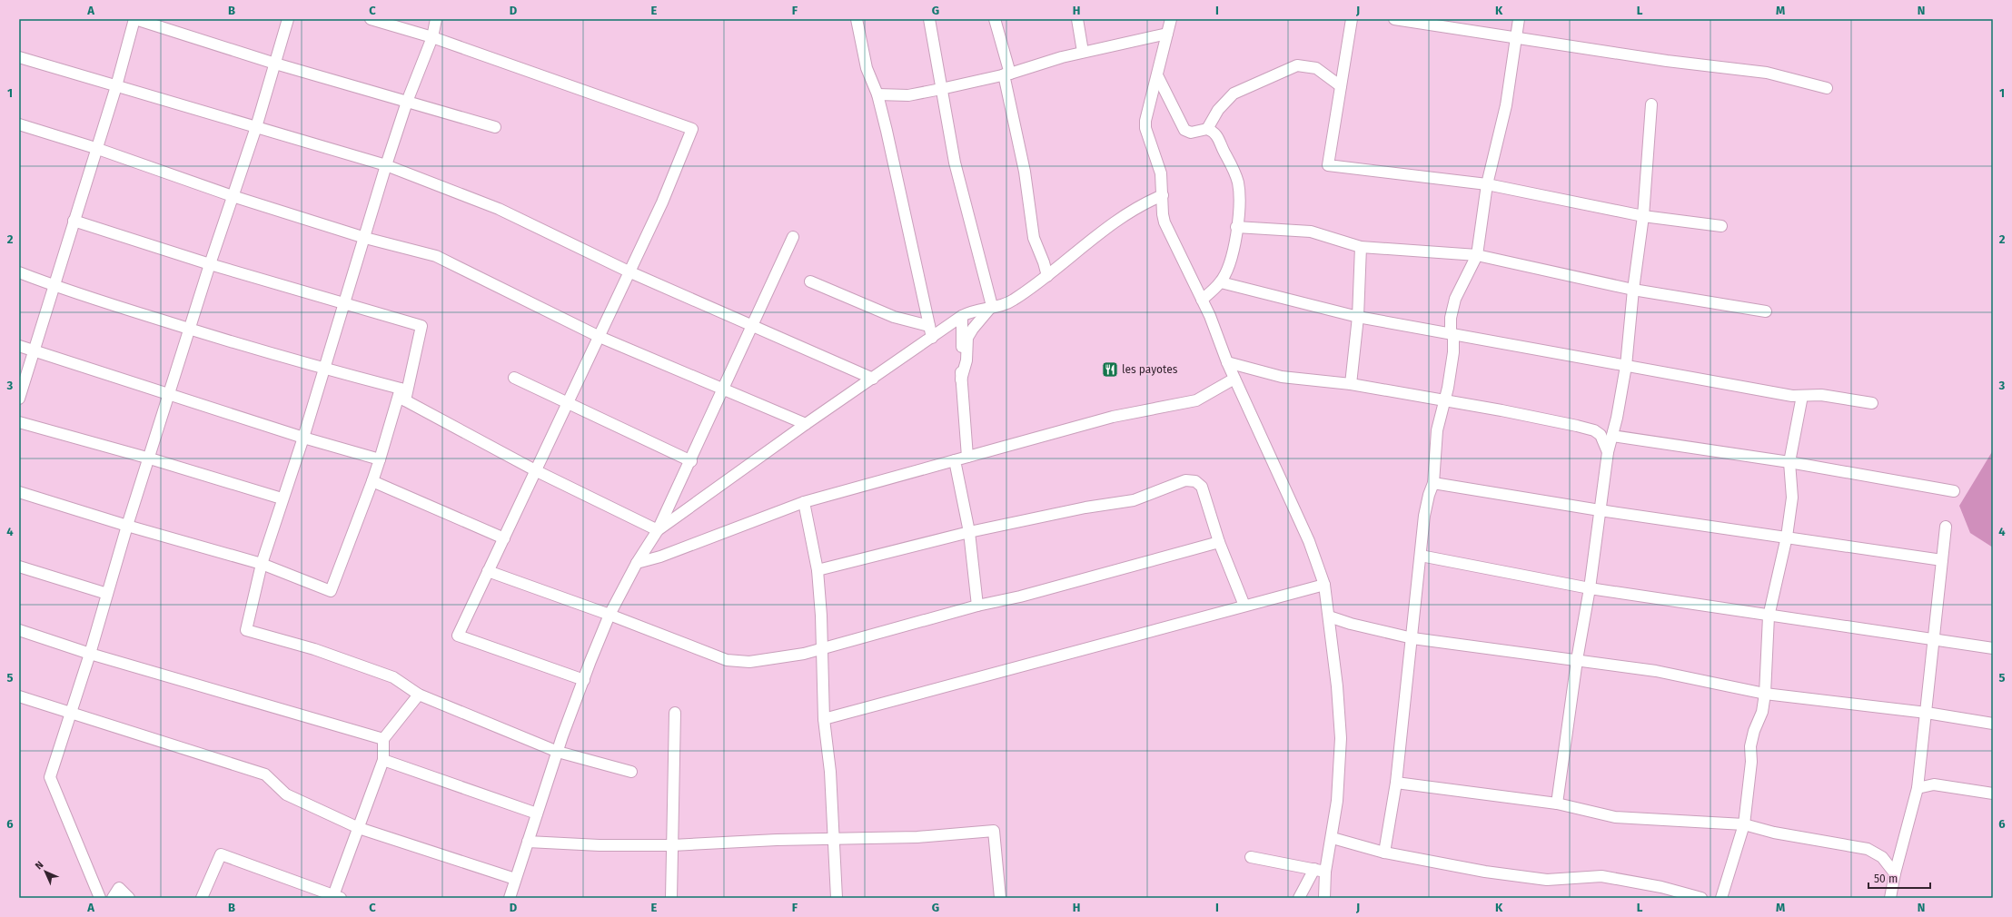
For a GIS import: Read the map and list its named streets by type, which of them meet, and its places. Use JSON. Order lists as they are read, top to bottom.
{
  "places": {
    "restaurant": ["les payotes"]
  },
  "scale_bar": "50 m",
  "north": "top left",
  "grid": {
    "columns": [
      "A",
      "B",
      "C",
      "D",
      "E",
      "F",
      "G",
      "H",
      "I",
      "J",
      "K",
      "L",
      "M",
      "N"
    ],
    "rows": [
      "1",
      "2",
      "3",
      "4",
      "5",
      "6"
    ]
  }
}
